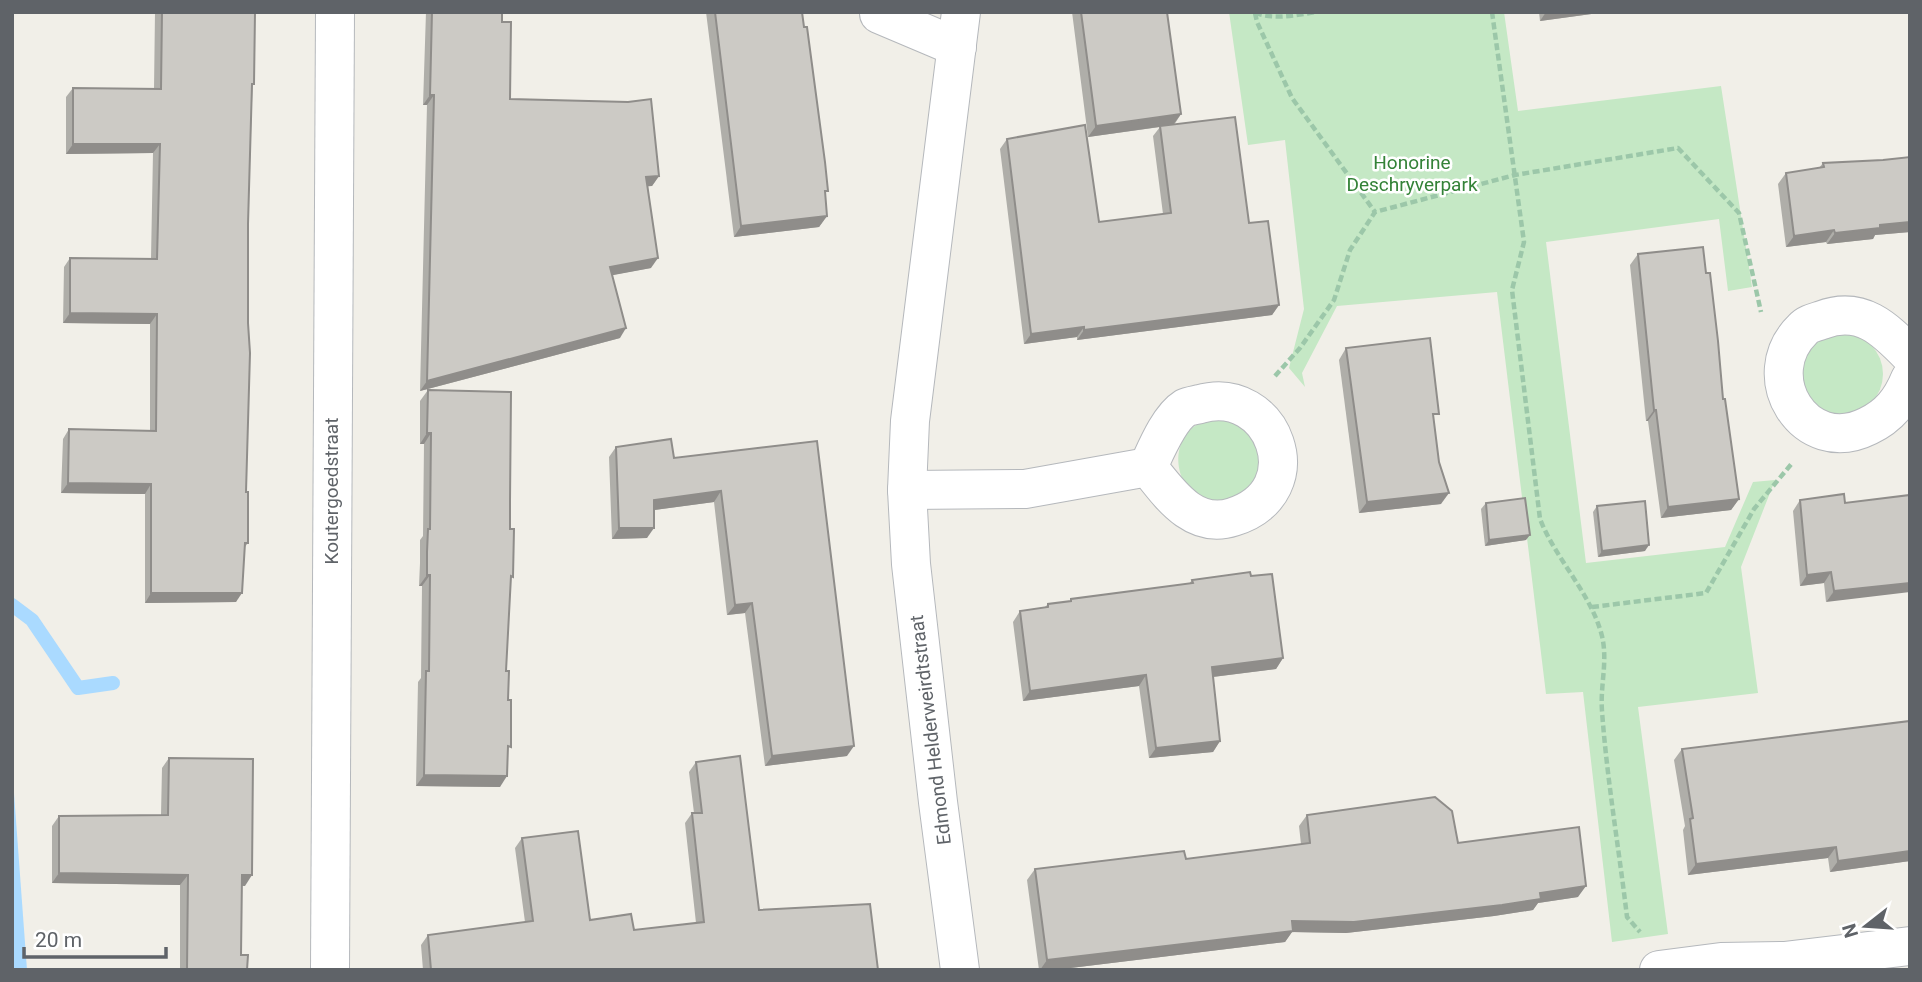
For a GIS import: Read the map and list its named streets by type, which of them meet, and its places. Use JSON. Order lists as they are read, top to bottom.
{
  "streets": {
    "street": ["Koutergoedstraat", "Edmond Helderweirdtstraat"]
  },
  "parks": ["Honorine Deschryverpark"],
  "scale_bar": "20 m",
  "north": "left"
}
